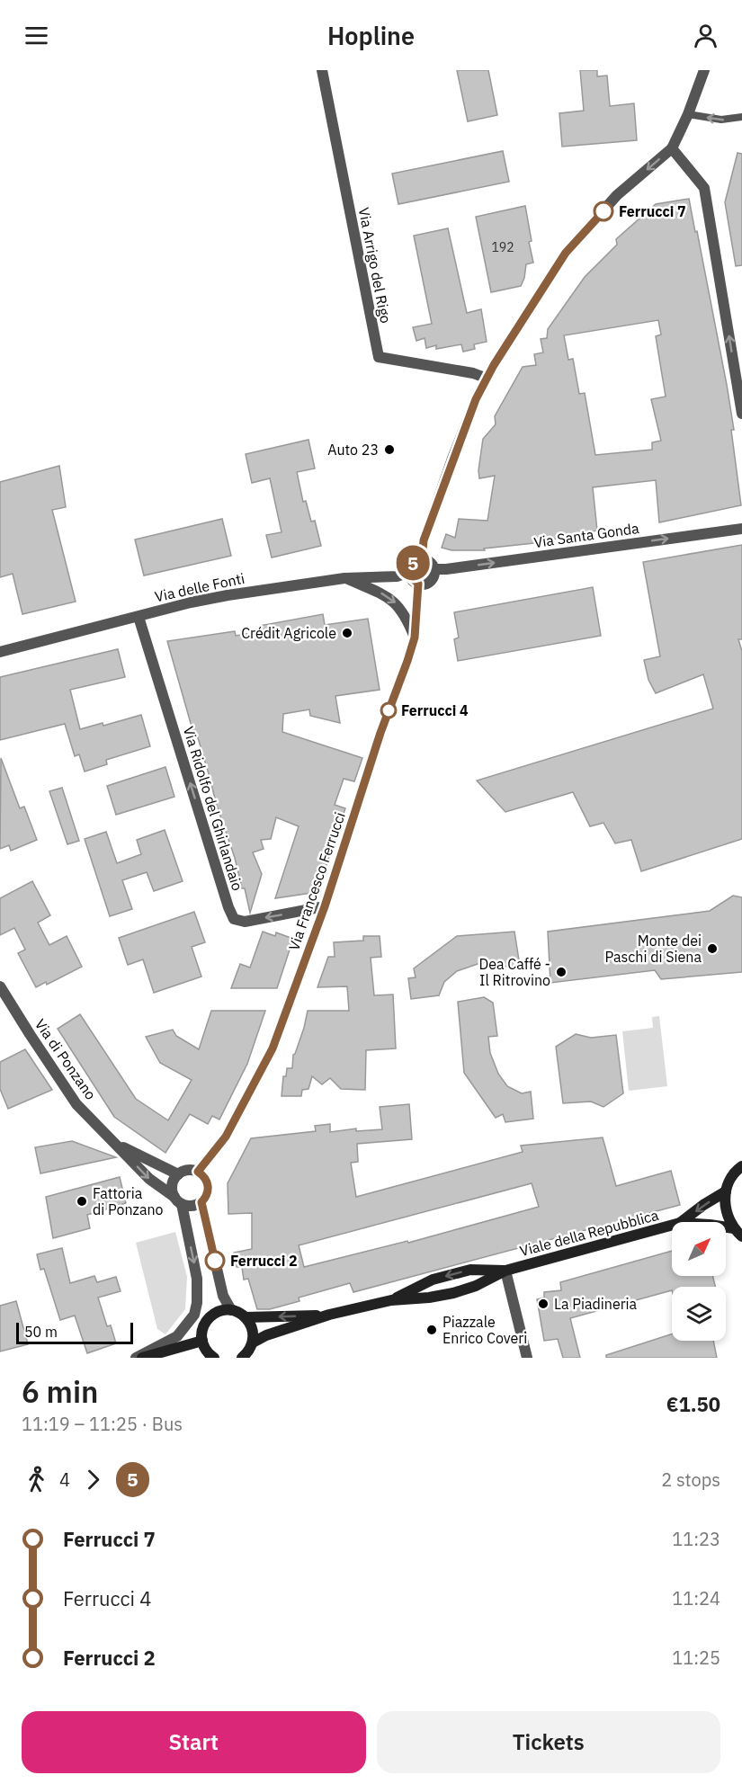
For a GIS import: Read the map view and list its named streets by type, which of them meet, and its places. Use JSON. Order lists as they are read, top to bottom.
{
  "streets": {
    "main road": ["Viale della Repubblica"],
    "street": [
      "Via Arrigo del Rigo",
      "Via Santa Gonda",
      "Via delle Fonti",
      "Via Ridolfo del Ghirlandaio",
      "Via Francesco Ferrucci",
      "Via di Ponzano"
    ]
  },
  "crossings": [
    ["Via Santa Gonda", "Via delle Fonti"],
    ["Via Santa Gonda", "Via Francesco Ferrucci"],
    ["Via delle Fonti", "Via Ridolfo del Ghirlandaio"],
    ["Via delle Fonti", "Via Francesco Ferrucci"],
    ["Via Ridolfo del Ghirlandaio", "Via Francesco Ferrucci"],
    ["Via Francesco Ferrucci", "Via di Ponzano"]
  ],
  "one_way": ["Via Santa Gonda", "Via Ridolfo del Ghirlandaio"],
  "places": [
    "Ferrucci 7",
    "Auto 23",
    "Crédit Agricole",
    "Ferrucci 4",
    "Monte dei Paschi di Siena",
    "Dea Caffé - Il Ritrovino",
    "Fattoria di Ponzano",
    "Ferrucci 2",
    "La Piadineria",
    "Piazzale Enrico Coveri"
  ],
  "lines": ["bus line 5"],
  "house_numbers": ["192"],
  "scale_bar": "50 m",
  "north": "top right",
  "page": {
    "header": "Hopline",
    "on_map": "5",
    "scale": "50 m",
    "heading": ["6 min", "11:19 – 11:25 · Bus", "€1.50"],
    "legs": ["4", "5", "2 stops"],
    "list": [
      {
        "name": "Ferrucci 7",
        "value": "11:23"
      },
      {
        "name": "Ferrucci 4",
        "value": "11:24"
      },
      {
        "name": "Ferrucci 2",
        "value": "11:25"
      }
    ],
    "buttons": ["Start", "Tickets"]
  }
}
